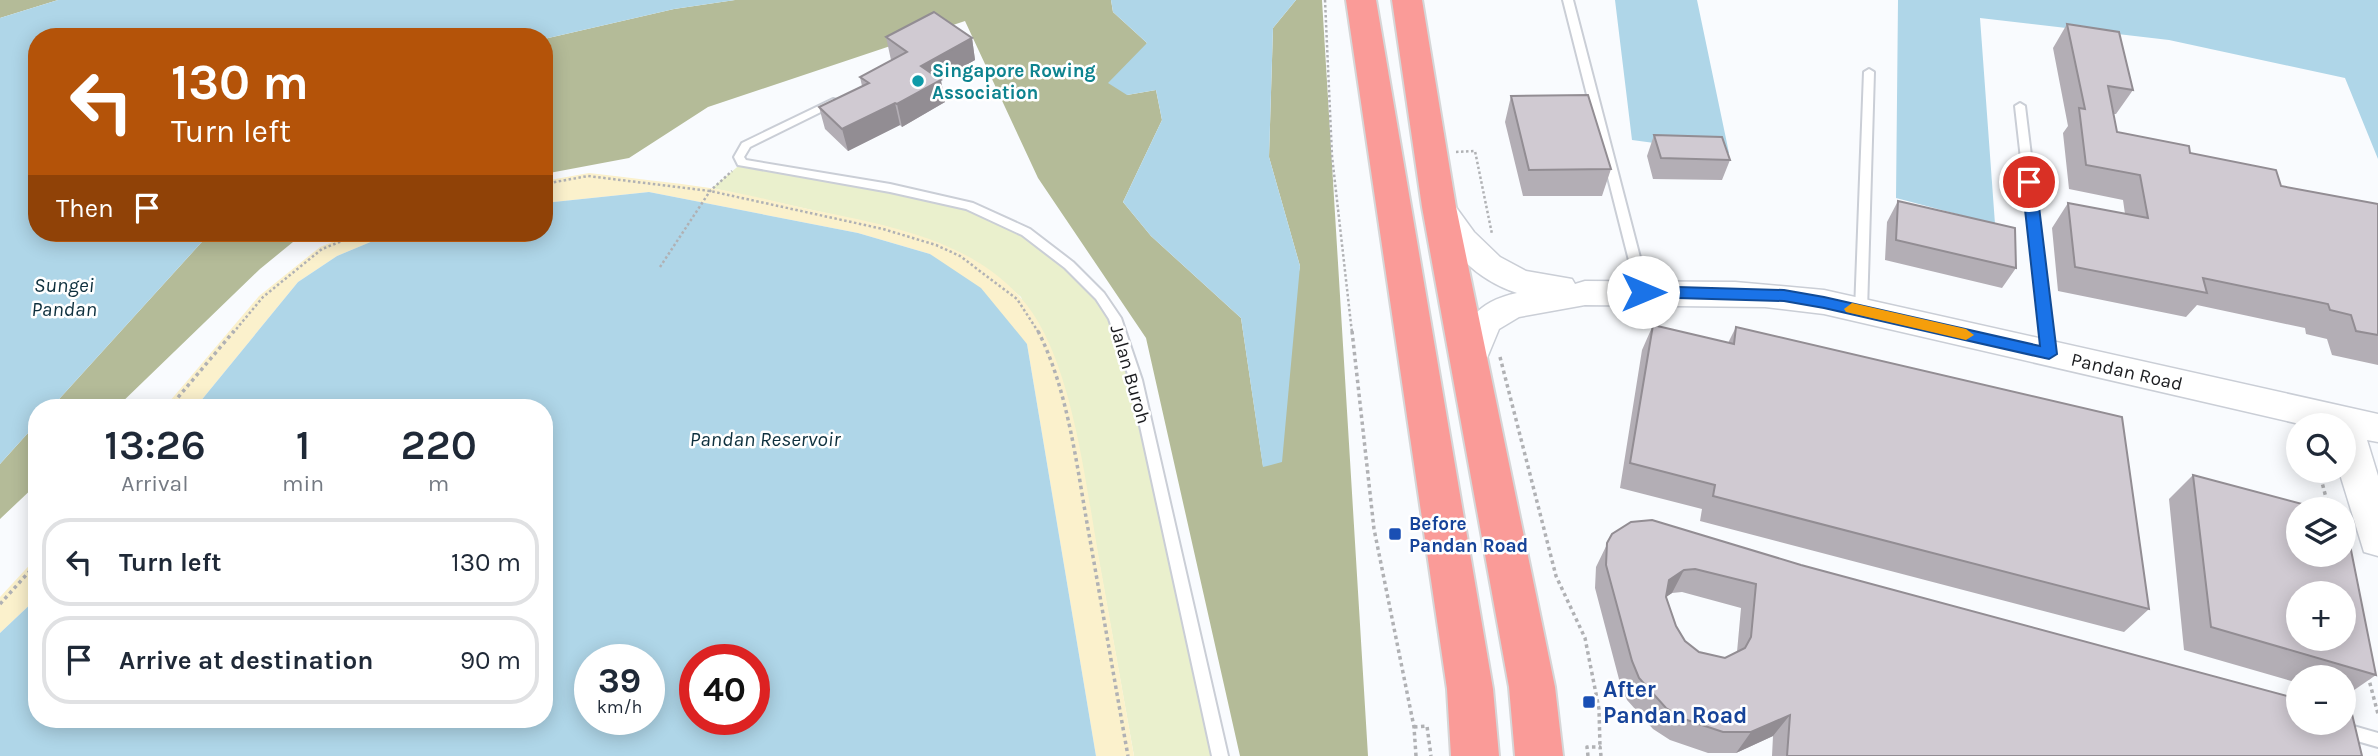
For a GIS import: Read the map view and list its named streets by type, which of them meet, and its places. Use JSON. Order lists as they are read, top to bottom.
{
  "streets": {
    "street": ["Pandan Road"],
    "lane": ["Jalan Buroh"]
  },
  "water": ["Sungei Pandan", "Pandan Reservoir"],
  "places": {
    "other": ["Singapore Rowing Association"],
    "transit": ["Before Pandan Road", "After Pandan Road"]
  },
  "page": {
    "turn": ["130 m", "Turn left"],
    "then": "Then",
    "eta": [
      "13:26",
      "Arrival",
      "1",
      "min",
      "220",
      "m"
    ],
    "map_buttons": ["+", "−"],
    "list": [
      {
        "name": "Turn left",
        "value": "130 m"
      },
      {
        "name": "Arrive at destination",
        "value": "90 m"
      }
    ],
    "speed": "39 km/h",
    "limit": "40"
  }
}
